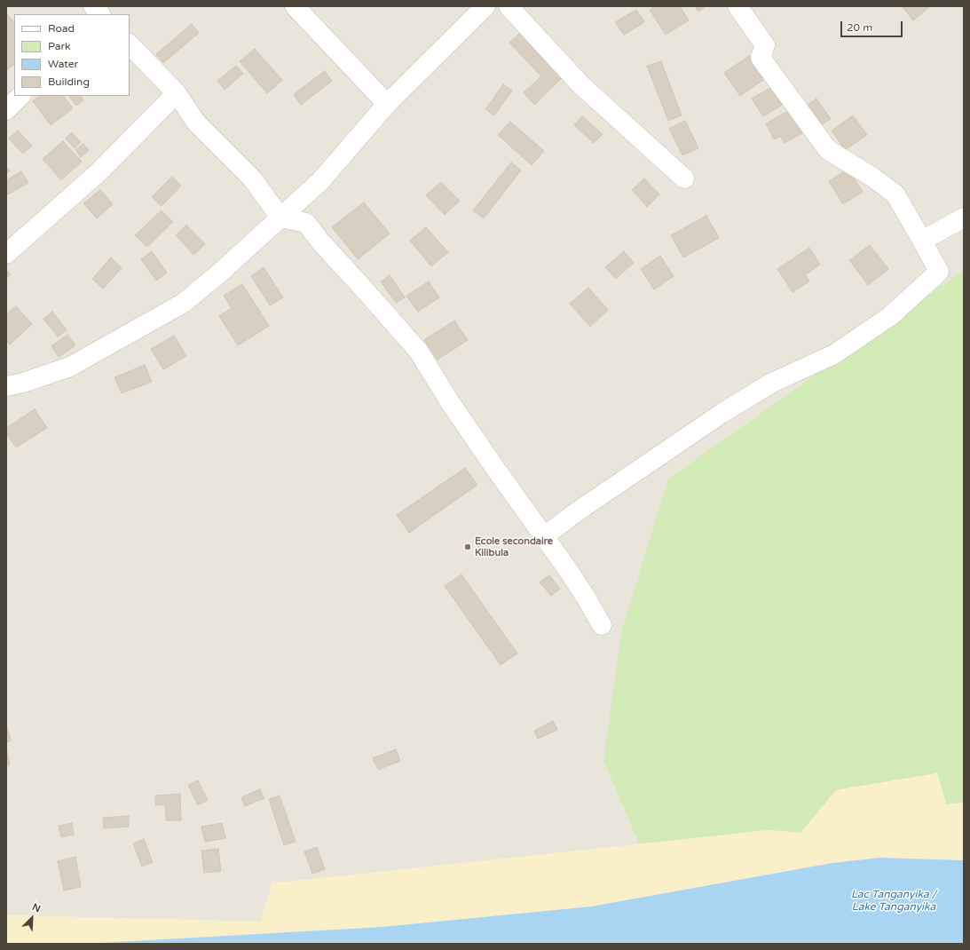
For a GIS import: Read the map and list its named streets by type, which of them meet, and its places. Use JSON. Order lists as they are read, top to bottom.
{
  "water": ["Lac Tanganyika / Lake Tanganyika"],
  "places": ["Ecole secondaire Kilibula"],
  "legend": [
    "Road",
    "Park",
    "Water",
    "Building"
  ],
  "scale_bar": "20 m",
  "north": "top right"
}
